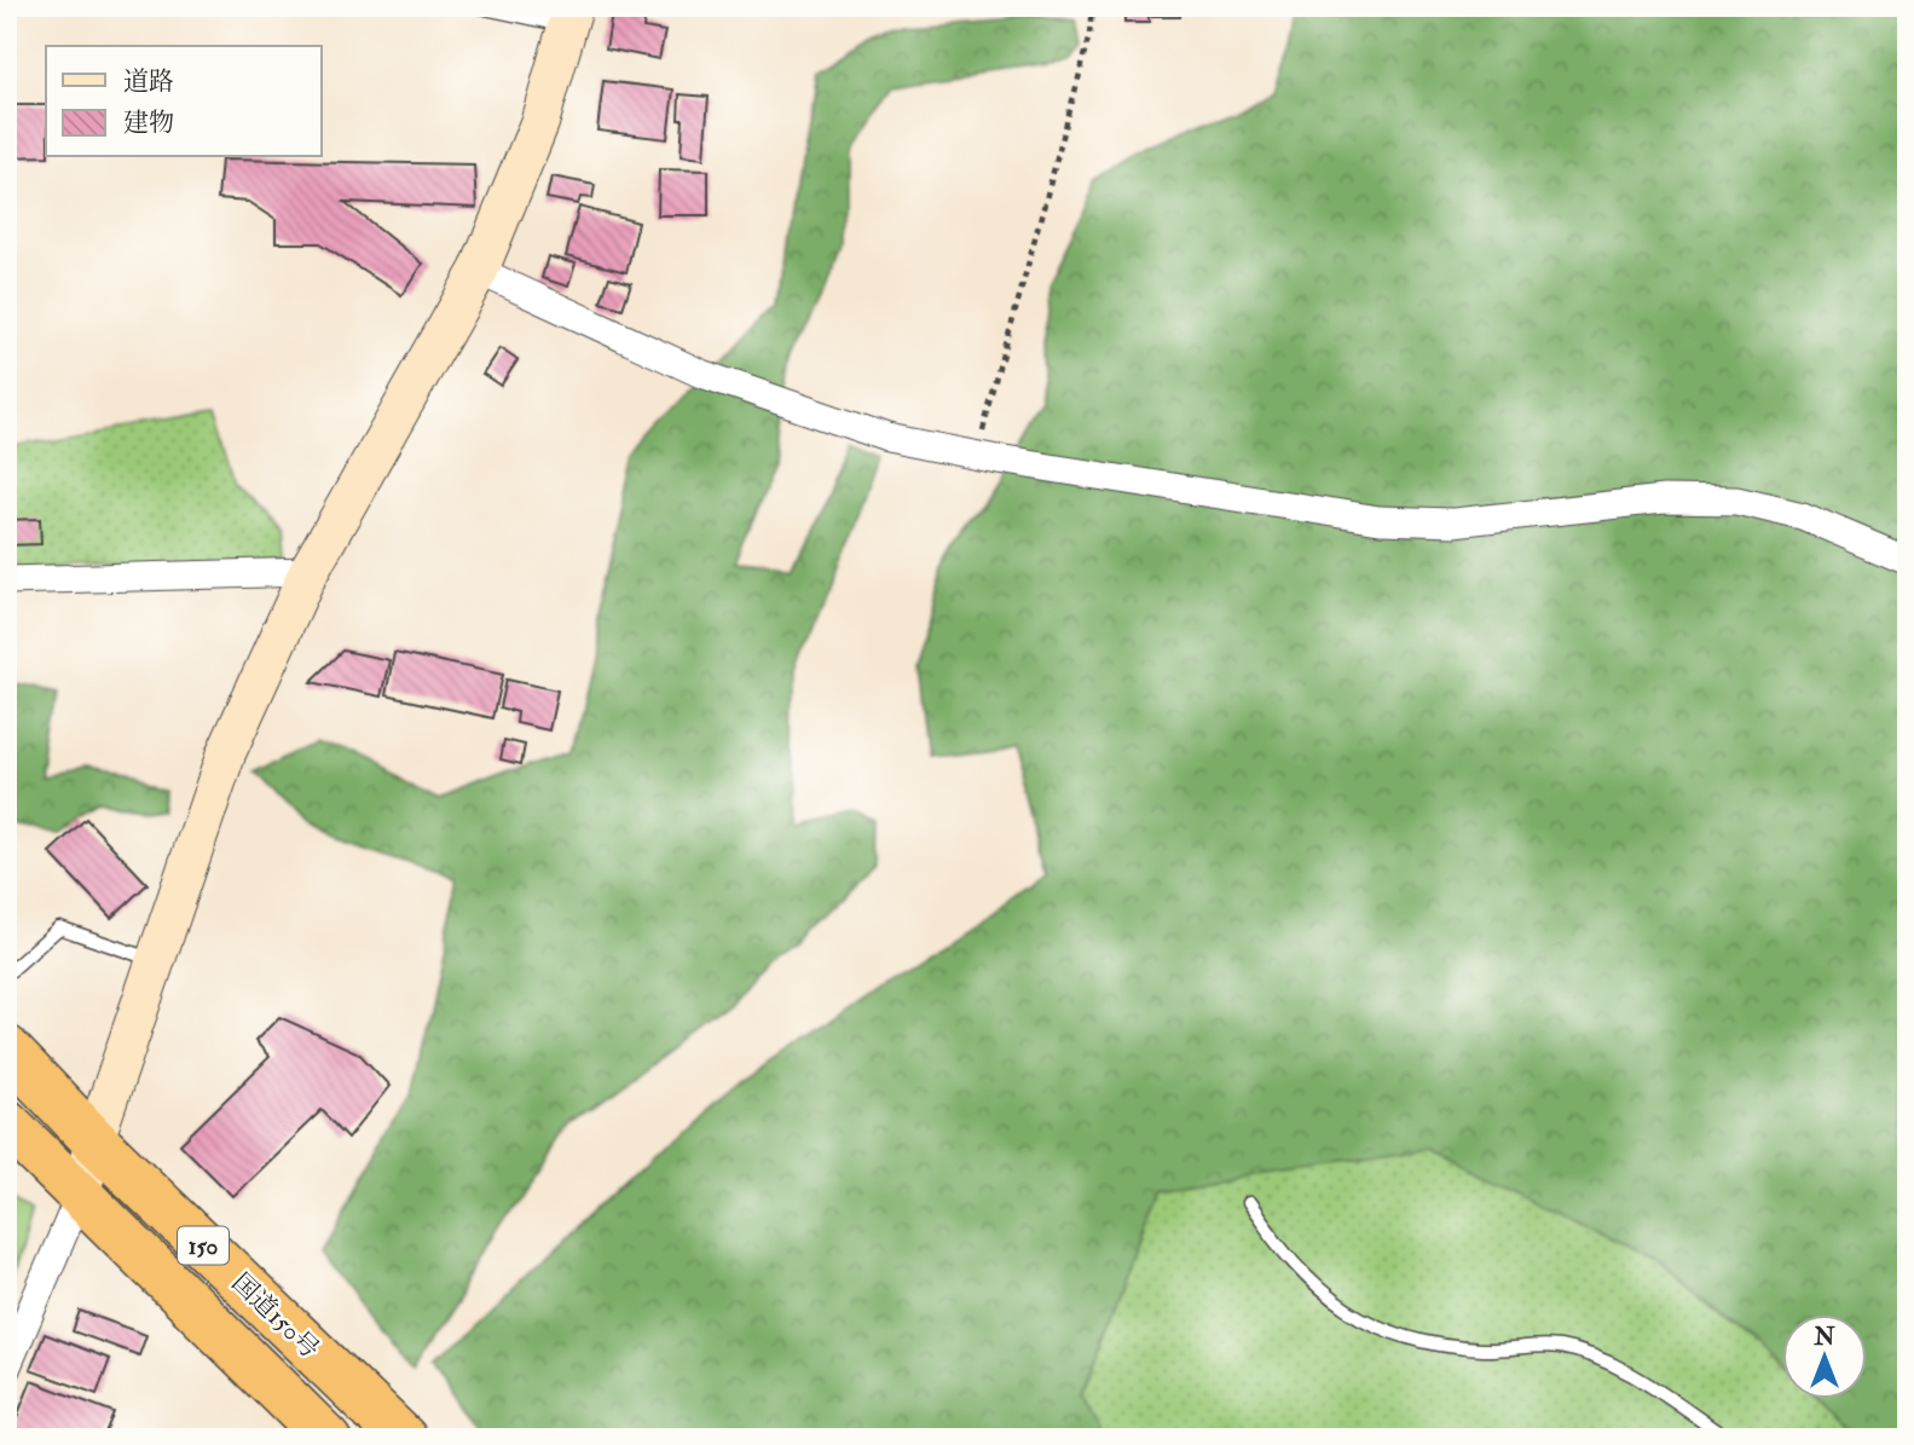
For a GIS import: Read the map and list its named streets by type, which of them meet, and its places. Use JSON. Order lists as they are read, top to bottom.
{
  "streets": {
    "highway": ["150", "国道150号"]
  },
  "legend": ["道路", "建物"],
  "north": "top"
}
